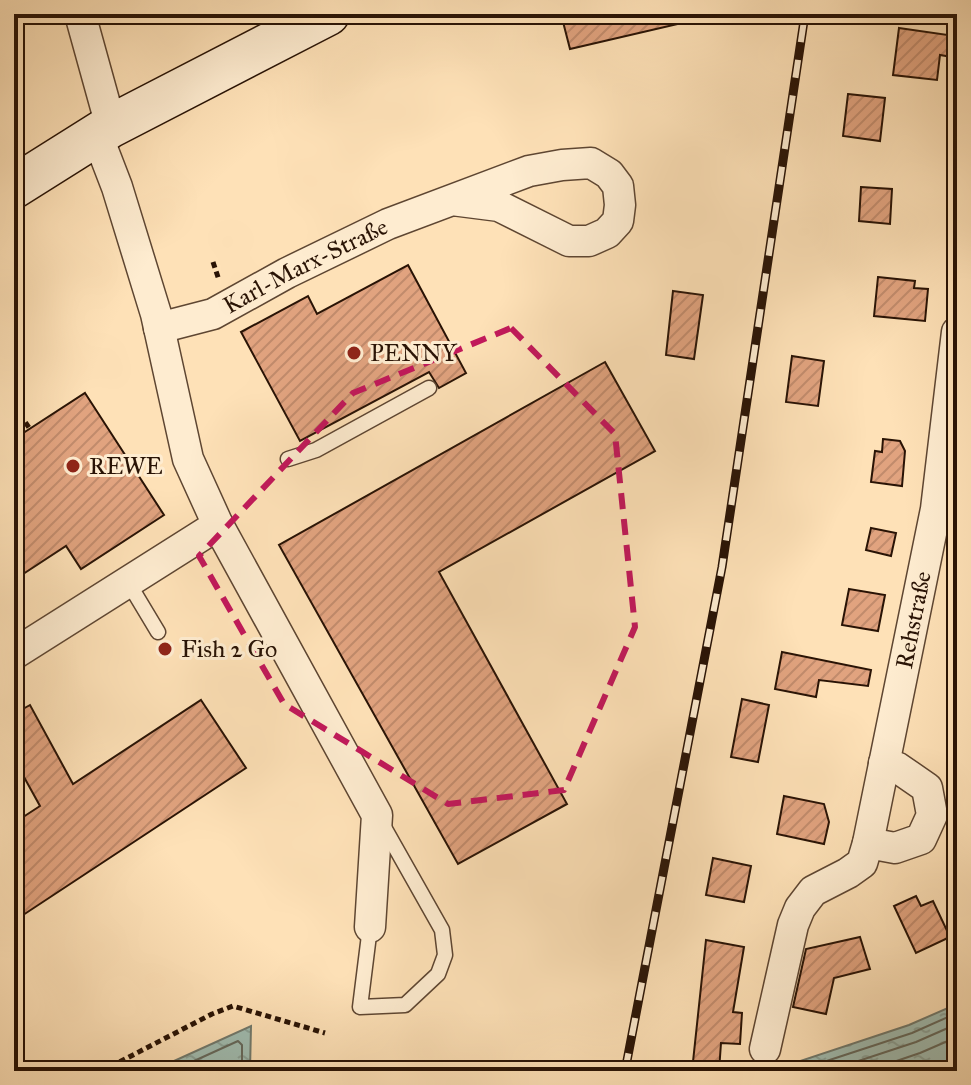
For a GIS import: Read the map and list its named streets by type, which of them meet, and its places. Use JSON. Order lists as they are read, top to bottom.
{
  "streets": {
    "street": ["Karl-Marx-Straße", "Rehstraße"]
  },
  "places": ["PENNY", "REWE", "Fish 2 Go"]
}
